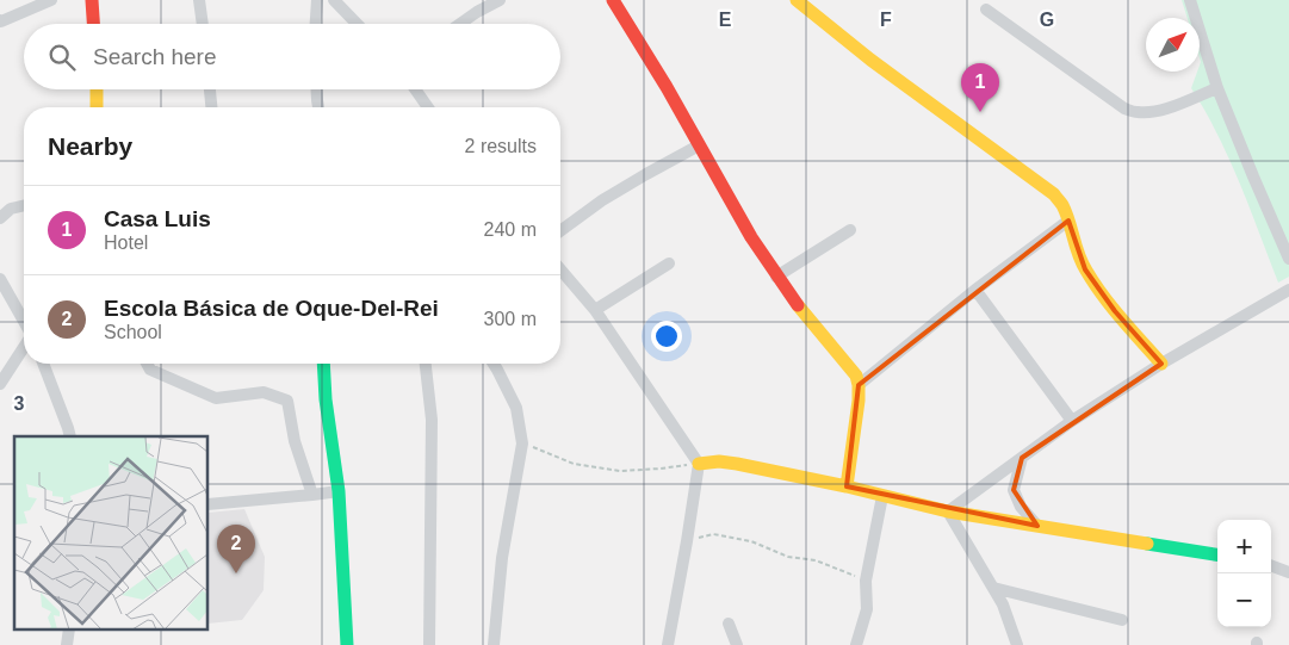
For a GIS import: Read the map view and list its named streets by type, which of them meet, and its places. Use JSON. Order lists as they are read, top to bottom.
{
  "north": "top right",
  "page": {
    "search": "Search here",
    "pins": ["1", "2"],
    "heading": ["Nearby", "2 results"],
    "list": [
      {
        "mark": "1",
        "name": "Casa Luis",
        "note": "Hotel",
        "value": "240 m"
      },
      {
        "mark": "2",
        "name": "Escola Básica de Oque-Del-Rei",
        "note": "School",
        "value": "300 m"
      }
    ],
    "map_buttons": ["+", "−"]
  },
  "grid": {
    "columns": ["E", "F", "G"],
    "rows": ["3"]
  }
}
